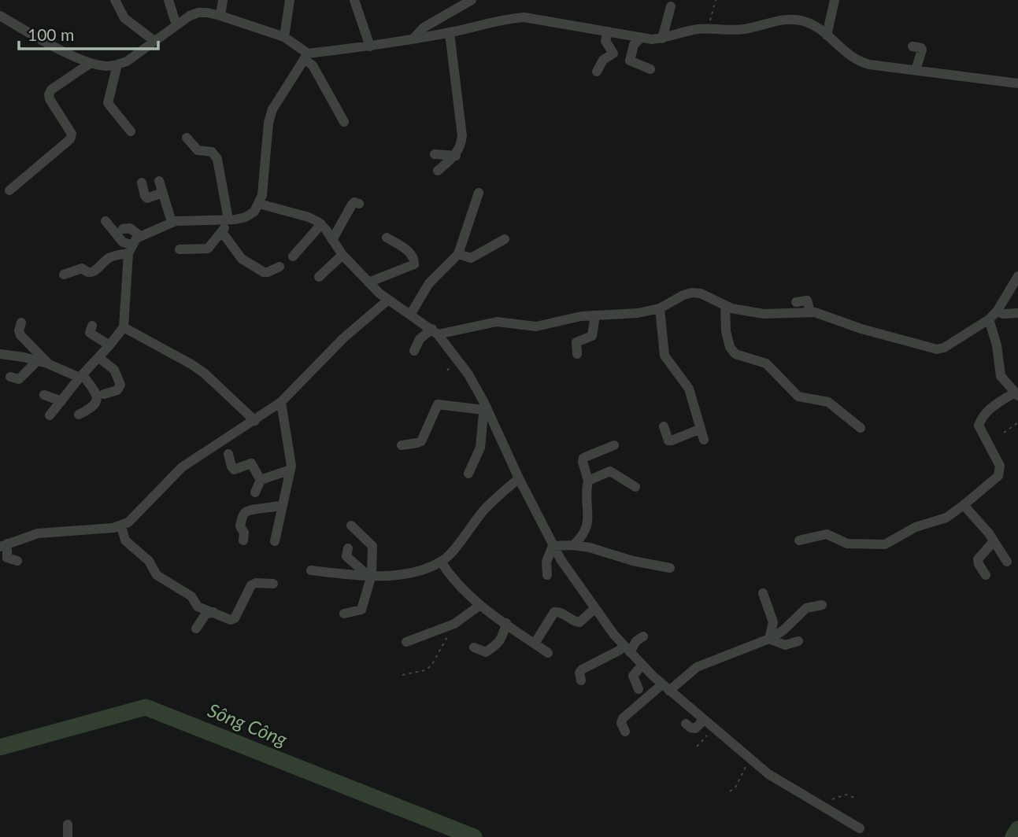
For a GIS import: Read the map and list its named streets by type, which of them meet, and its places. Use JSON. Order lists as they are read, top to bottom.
{
  "water": ["Sông Công"],
  "scale_bar": "100 m"
}
